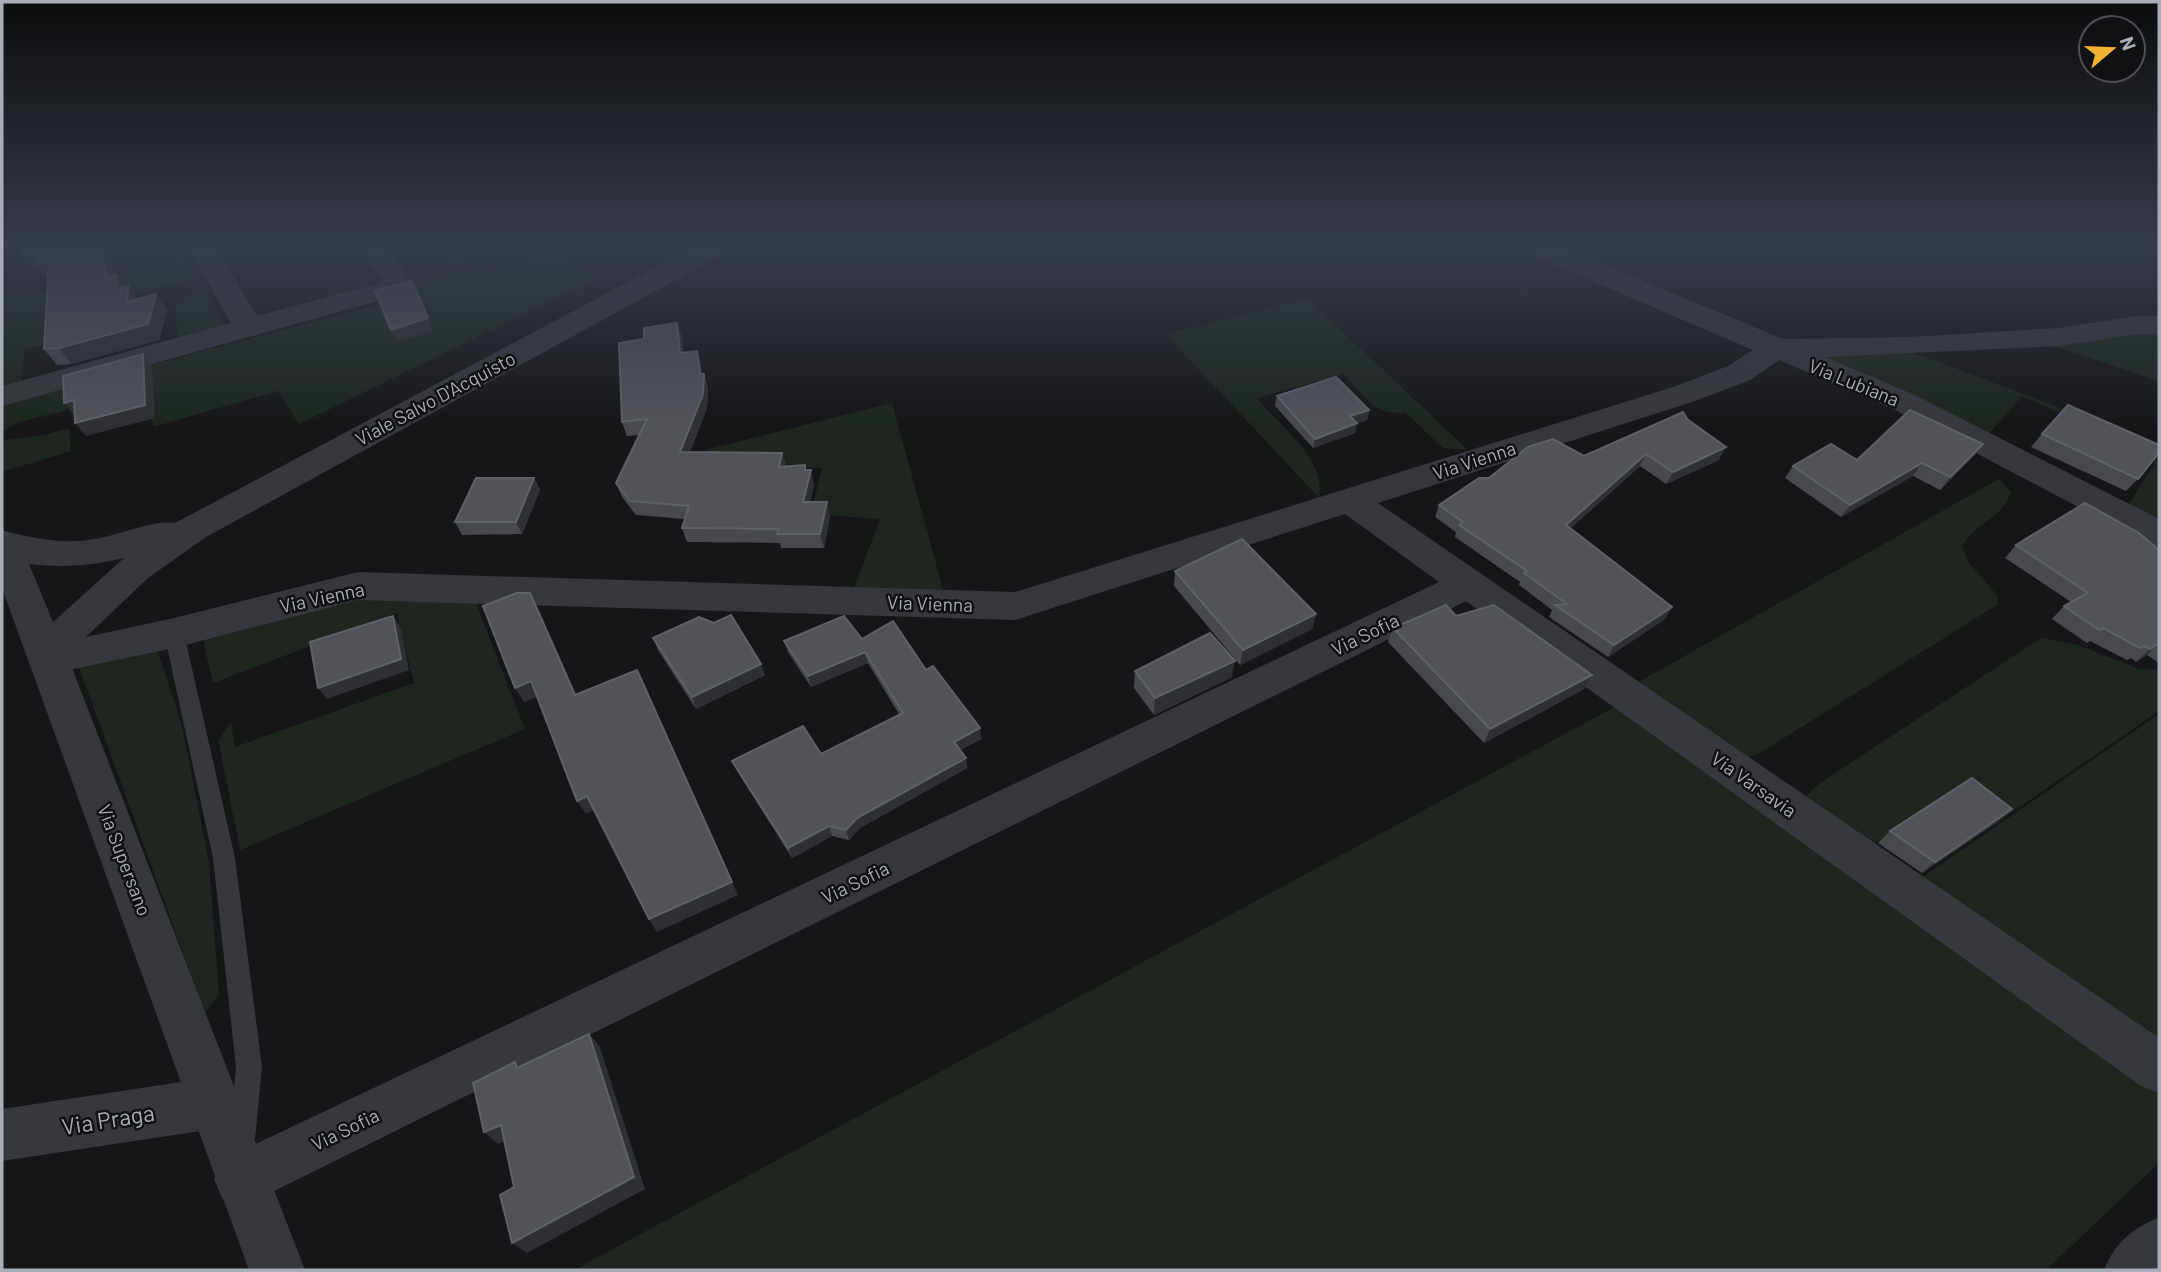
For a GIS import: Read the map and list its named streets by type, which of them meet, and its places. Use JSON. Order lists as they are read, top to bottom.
{
  "streets": {
    "street": [
      "Via Lubiana",
      "Viale Salvo D'Acquisto",
      "Via Vienna",
      "Via Sofia",
      "Via Varsavia",
      "Via Supersano",
      "Via Praga"
    ]
  },
  "crossings": [
    ["Via Lubiana", "Via Vienna"],
    ["Viale Salvo D'Acquisto", "Via Vienna"],
    ["Viale Salvo D'Acquisto", "Via Supersano"],
    ["Via Vienna", "Via Varsavia"],
    ["Via Vienna", "Via Supersano"],
    ["Via Sofia", "Via Varsavia"],
    ["Via Sofia", "Via Supersano"],
    ["Via Supersano", "Via Praga"]
  ],
  "north": "right"
}
